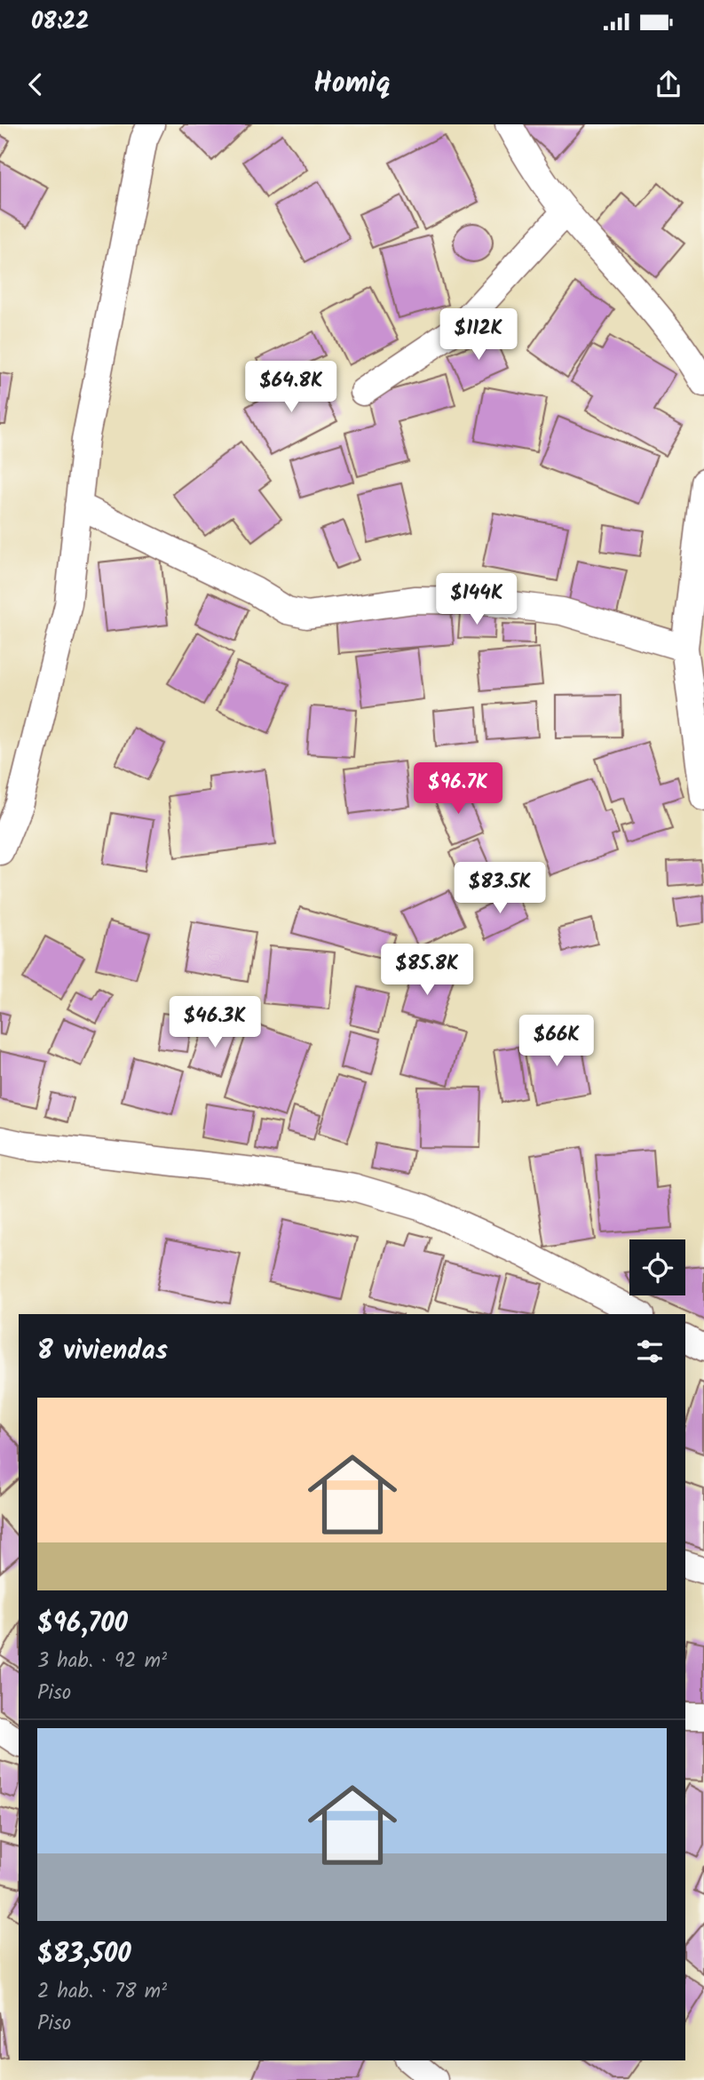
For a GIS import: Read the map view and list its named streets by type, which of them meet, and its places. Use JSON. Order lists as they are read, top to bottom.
{
  "page": {
    "status": "08:22",
    "header": "Homiq",
    "price": [
      "$112K",
      "$64.8K",
      "$144K",
      "$96.7K",
      "$83.5K",
      "$85.8K",
      "$46.3K",
      "$66K"
    ],
    "heading": "8 viviendas",
    "list": [
      {
        "name": "$96,700",
        "note": "3 hab. · 92 m² · Piso"
      },
      {
        "name": "$83,500",
        "note": "2 hab. · 78 m² · Piso"
      }
    ]
  }
}
